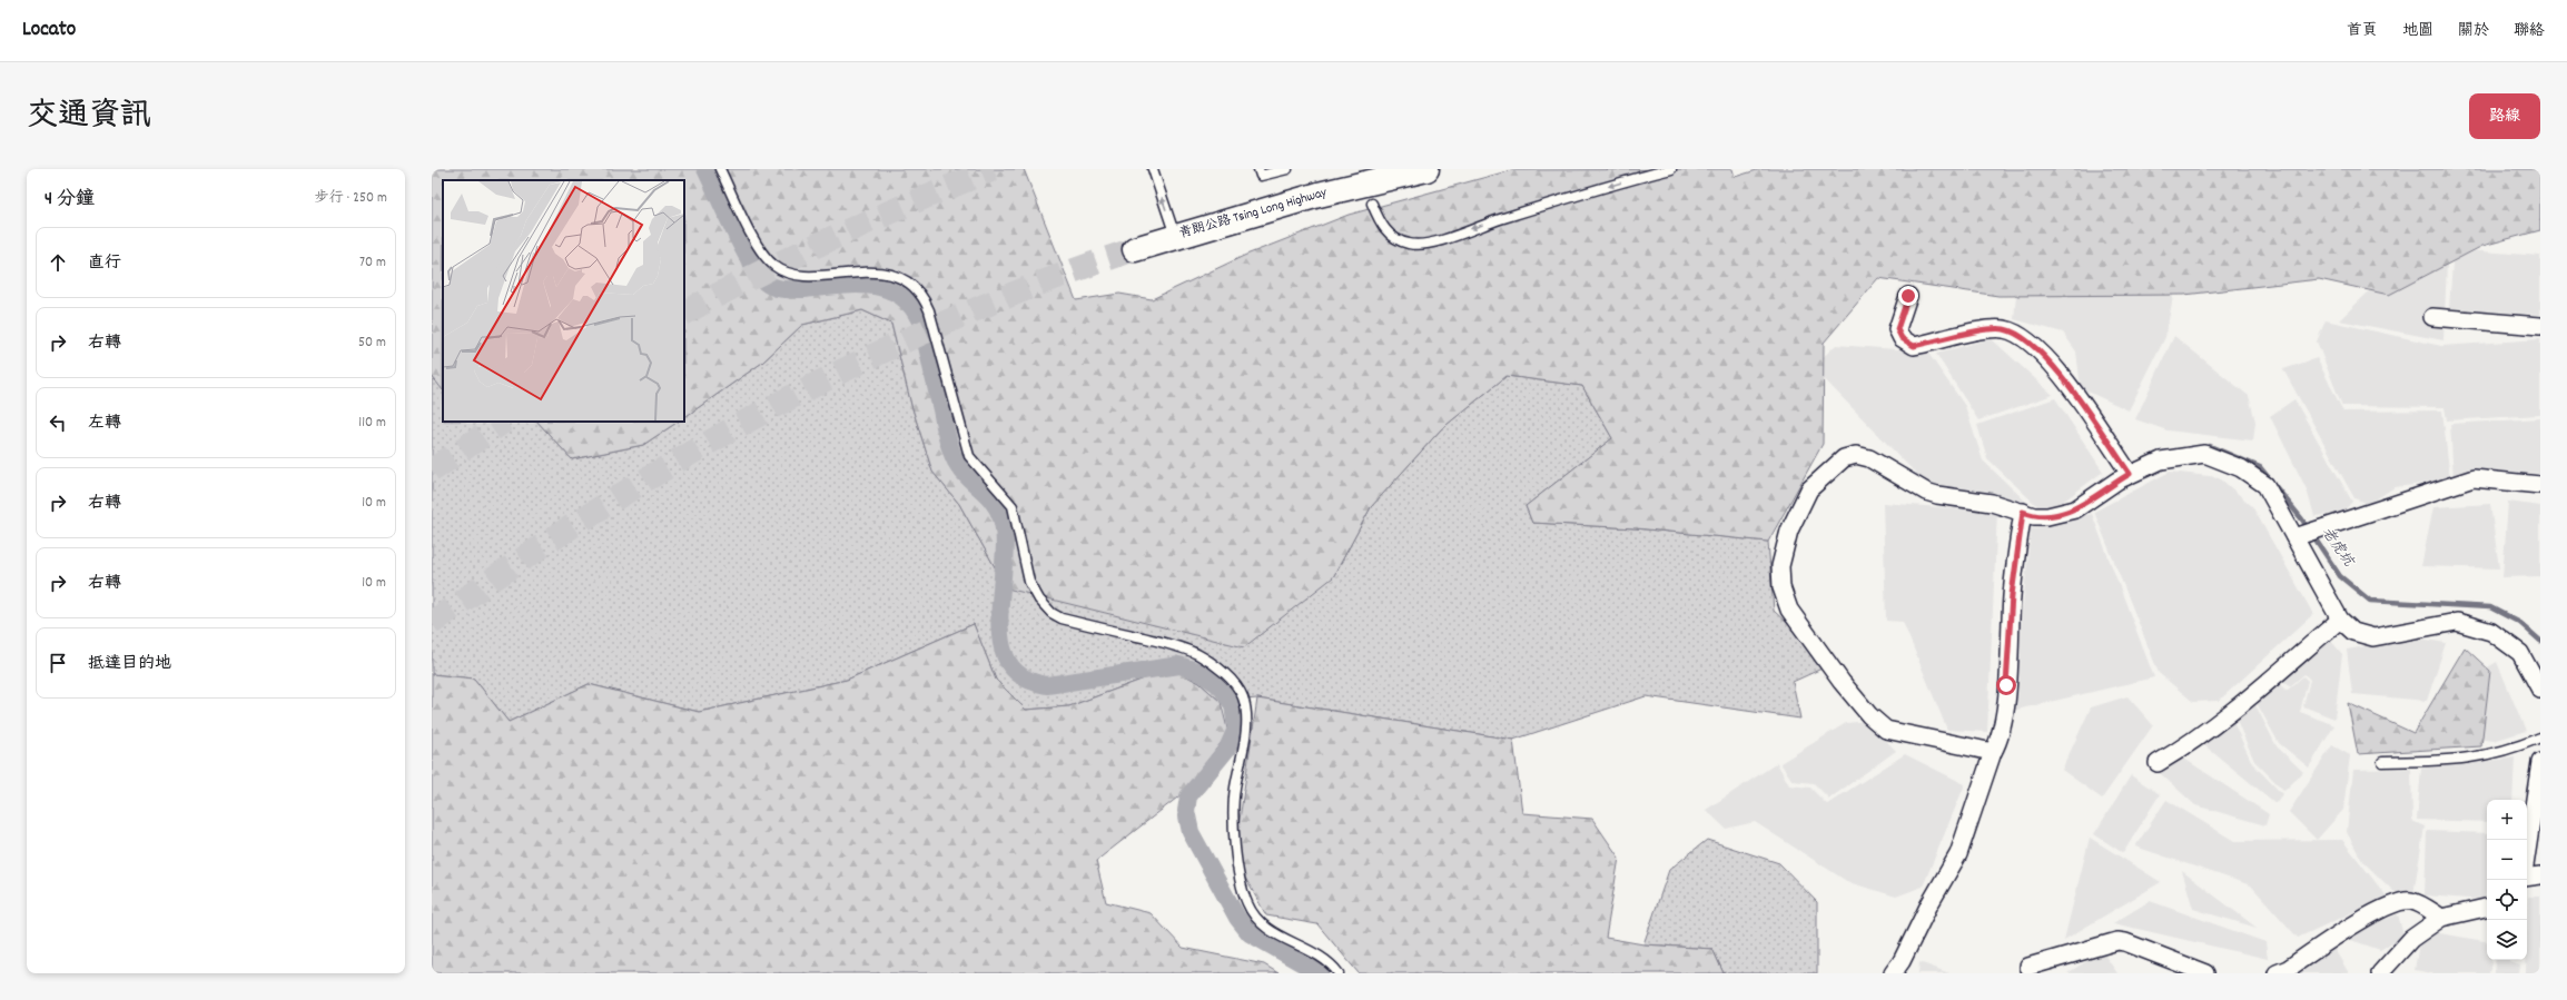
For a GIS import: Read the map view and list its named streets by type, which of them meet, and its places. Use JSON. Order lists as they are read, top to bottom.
{
  "streets": {
    "highway": ["青朗公路 Tsing Long Highway"]
  },
  "water": ["老虎坑"],
  "page": {
    "header": "Locato",
    "nav": [
      "首頁",
      "地圖",
      "關於",
      "聯絡"
    ],
    "title": "交通資訊",
    "buttons": "路線",
    "heading": ["4 分鐘", "步行 · 250 m"],
    "list": [
      ["直行", "70 m"],
      ["右轉", "50 m"],
      ["左轉", "110 m"],
      ["右轉", "10 m"],
      ["右轉", "10 m"],
      "抵達目的地"
    ],
    "map_buttons": ["+", "−"]
  }
}
